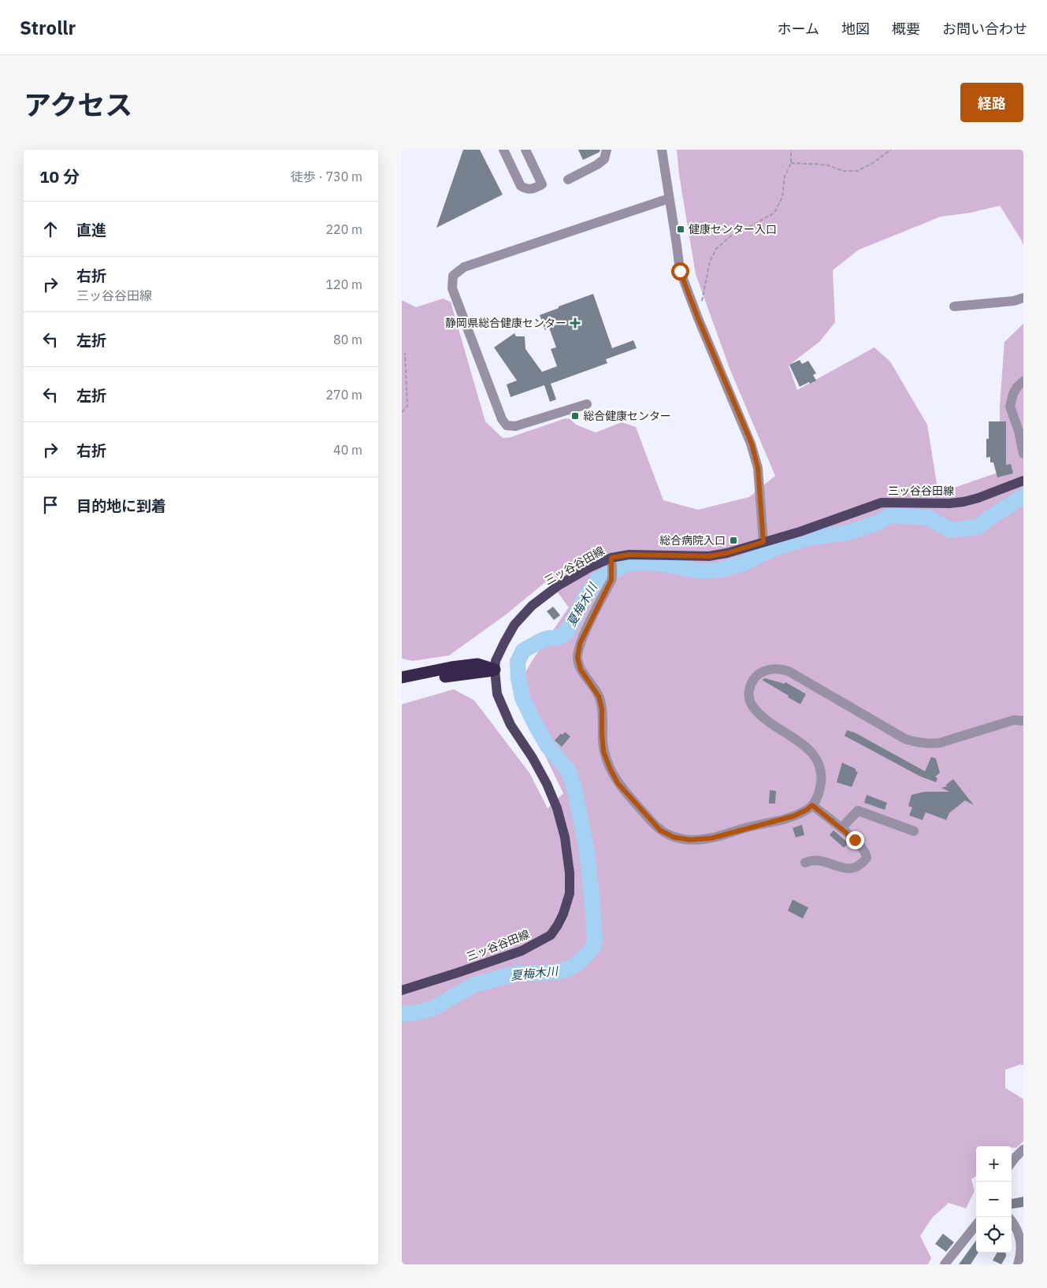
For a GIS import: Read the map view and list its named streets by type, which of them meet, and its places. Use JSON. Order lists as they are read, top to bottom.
{
  "streets": {
    "main road": ["三ッ谷谷田線"]
  },
  "water": ["夏梅木川"],
  "places": {
    "transit": ["健康センター入口", "総合健康センター", "総合病院入口"],
    "health": ["静岡県総合健康センター"]
  },
  "page": {
    "header": "Strollr",
    "nav": [
      "ホーム",
      "地図",
      "概要",
      "お問い合わせ"
    ],
    "title": "アクセス",
    "buttons": "経路",
    "heading": ["10 分", "徒歩 · 730 m"],
    "list": [
      ["直進", "220 m"],
      ["右折", "三ッ谷谷田線", "120 m"],
      ["左折", "80 m"],
      ["左折", "270 m"],
      ["右折", "40 m"],
      "目的地に到着"
    ],
    "map_buttons": ["+", "−"]
  }
}
